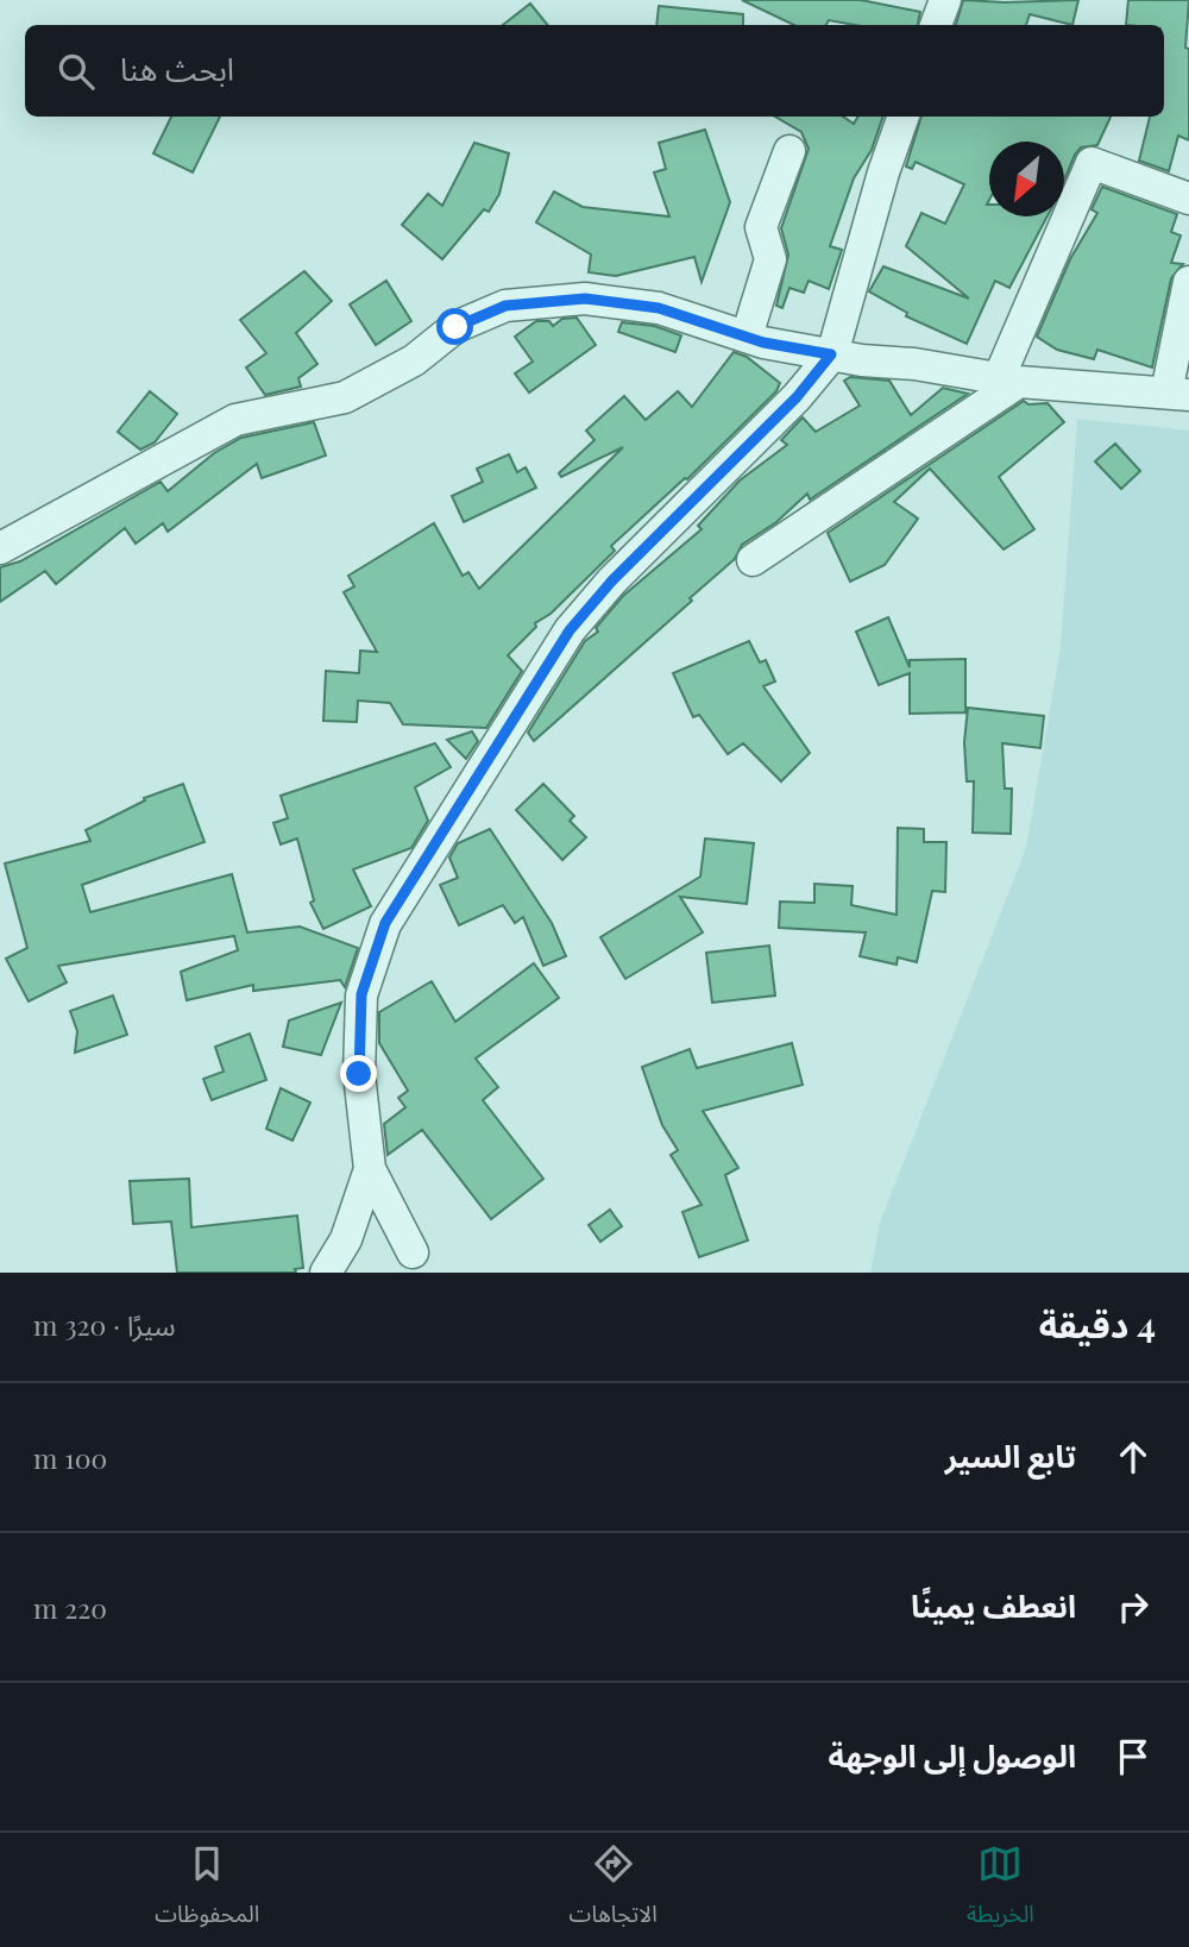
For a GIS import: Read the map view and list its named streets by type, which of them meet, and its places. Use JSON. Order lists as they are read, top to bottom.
{
  "north": "bottom left",
  "page": {
    "search": "ابحث هنا",
    "heading": ["4 دقيقة", "سيرًا · 320 m"],
    "list": [
      ["تابع السير", "100 m"],
      ["انعطف يمينًا", "220 m"],
      "الوصول إلى الوجهة"
    ],
    "nav": ["الخريطة", "الاتجاهات", "المحفوظات"]
  }
}
